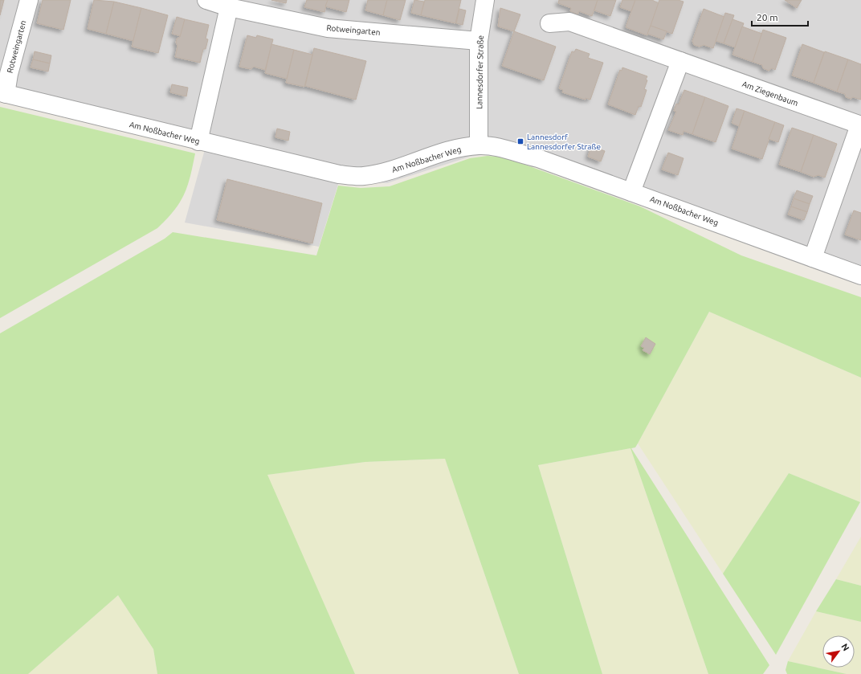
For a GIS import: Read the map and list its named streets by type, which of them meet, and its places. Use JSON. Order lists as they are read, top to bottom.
{
  "streets": {
    "street": [
      "Rotweingarten",
      "Lannesdorfer Straße",
      "Am Ziegenbaum",
      "Am Noßbacher Weg"
    ]
  },
  "crossings": [
    ["Rotweingarten", "Lannesdorfer Straße"],
    ["Rotweingarten", "Am Noßbacher Weg"],
    ["Lannesdorfer Straße", "Am Noßbacher Weg"],
    ["Am Ziegenbaum", "Am Noßbacher Weg"]
  ],
  "places": {
    "transit": ["Lannesdorf Lannesdorfer Straße"]
  },
  "scale_bar": "20 m",
  "north": "top right"
}
